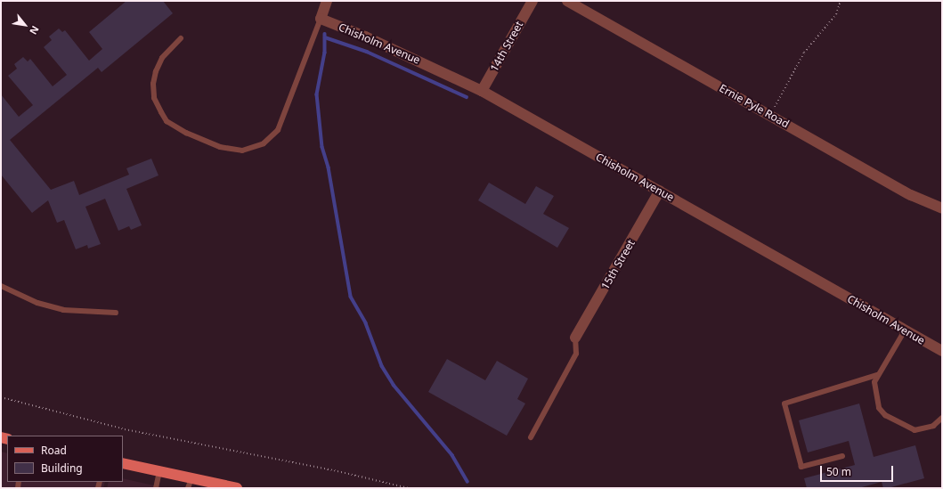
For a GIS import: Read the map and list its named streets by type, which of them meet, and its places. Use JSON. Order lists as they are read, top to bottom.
{
  "streets": {
    "street": [
      "Chisholm Avenue",
      "14th Street",
      "Ernie Pyle Road",
      "15th Street"
    ]
  },
  "crossings": [
    ["Chisholm Avenue", "14th Street"],
    ["Chisholm Avenue", "15th Street"]
  ],
  "legend": ["Road", "Building"],
  "scale_bar": "50 m",
  "north": "bottom right"
}
